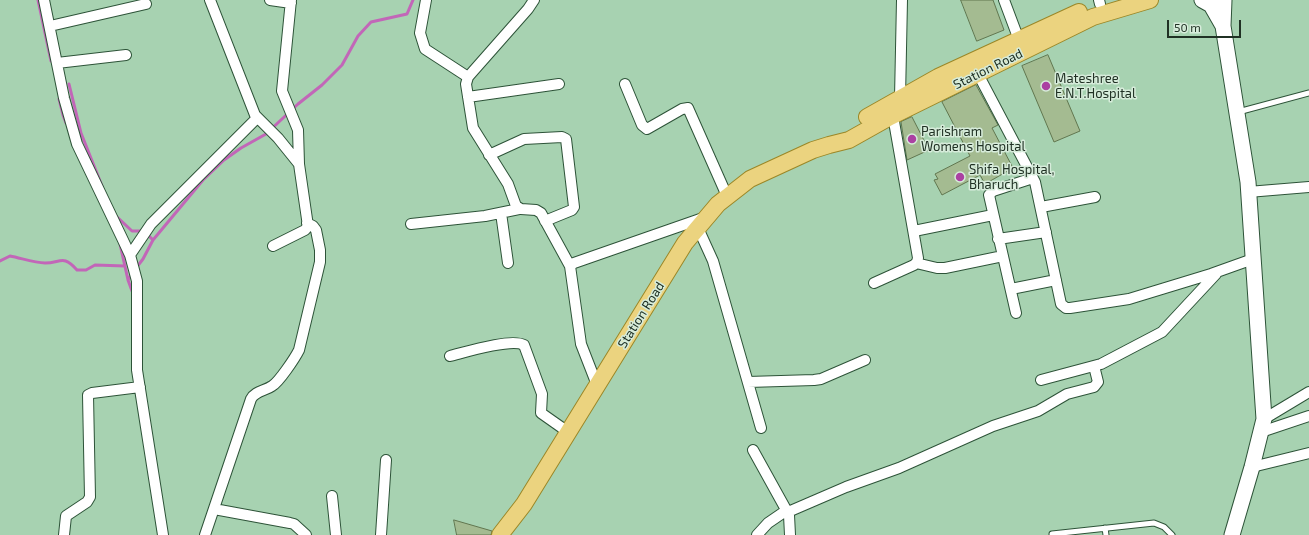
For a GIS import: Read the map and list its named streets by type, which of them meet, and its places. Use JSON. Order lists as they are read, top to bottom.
{
  "streets": {
    "main road": ["Station Road"]
  },
  "places": ["Mateshree E.N.T.Hospital", "Parishram Womens Hospital", "Shifa Hospital, Bharuch"],
  "scale_bar": "50 m"
}
